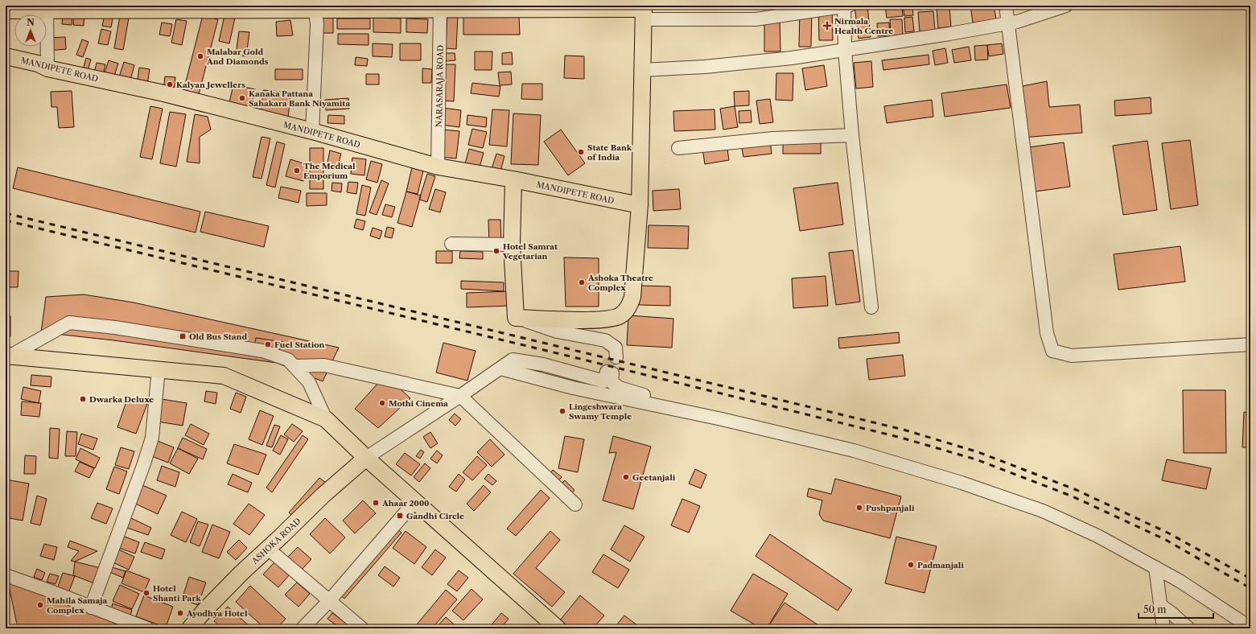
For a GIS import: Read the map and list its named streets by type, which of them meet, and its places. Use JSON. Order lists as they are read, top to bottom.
{
  "streets": {
    "main road": ["MANDIPETE ROAD", "ASHOKA ROAD"],
    "street": ["NARASARAJA ROAD"]
  },
  "crossings": [
    ["MANDIPETE ROAD", "NARASARAJA ROAD"]
  ],
  "places": {
    "health": ["Nirmala Health Centre"],
    "other": [
      "Malabar Gold And Diamonds",
      "Kalyan Jewellers",
      "Kanaka Pattana Sahakara Bank Niyamita",
      "State Bank of India",
      "The Medical Emporium",
      "Hotel Samrat Vegetarian",
      "Ashoka Theatre Complex",
      "Fuel Station",
      "Dwarka Deluxe",
      "Mothi Cinema",
      "Lingeshwara Swamy Temple",
      "Geetanjali",
      "Ahaar 2000",
      "Pushpanjali",
      "Padmanjali",
      "Hotel Shanti Park",
      "Mahila Samaja Complex",
      "Ayodhya Hotel"
    ],
    "transit": ["Old Bus Stand", "Gandhi Circle"]
  },
  "scale_bar": "50 m",
  "north": "top"
}
